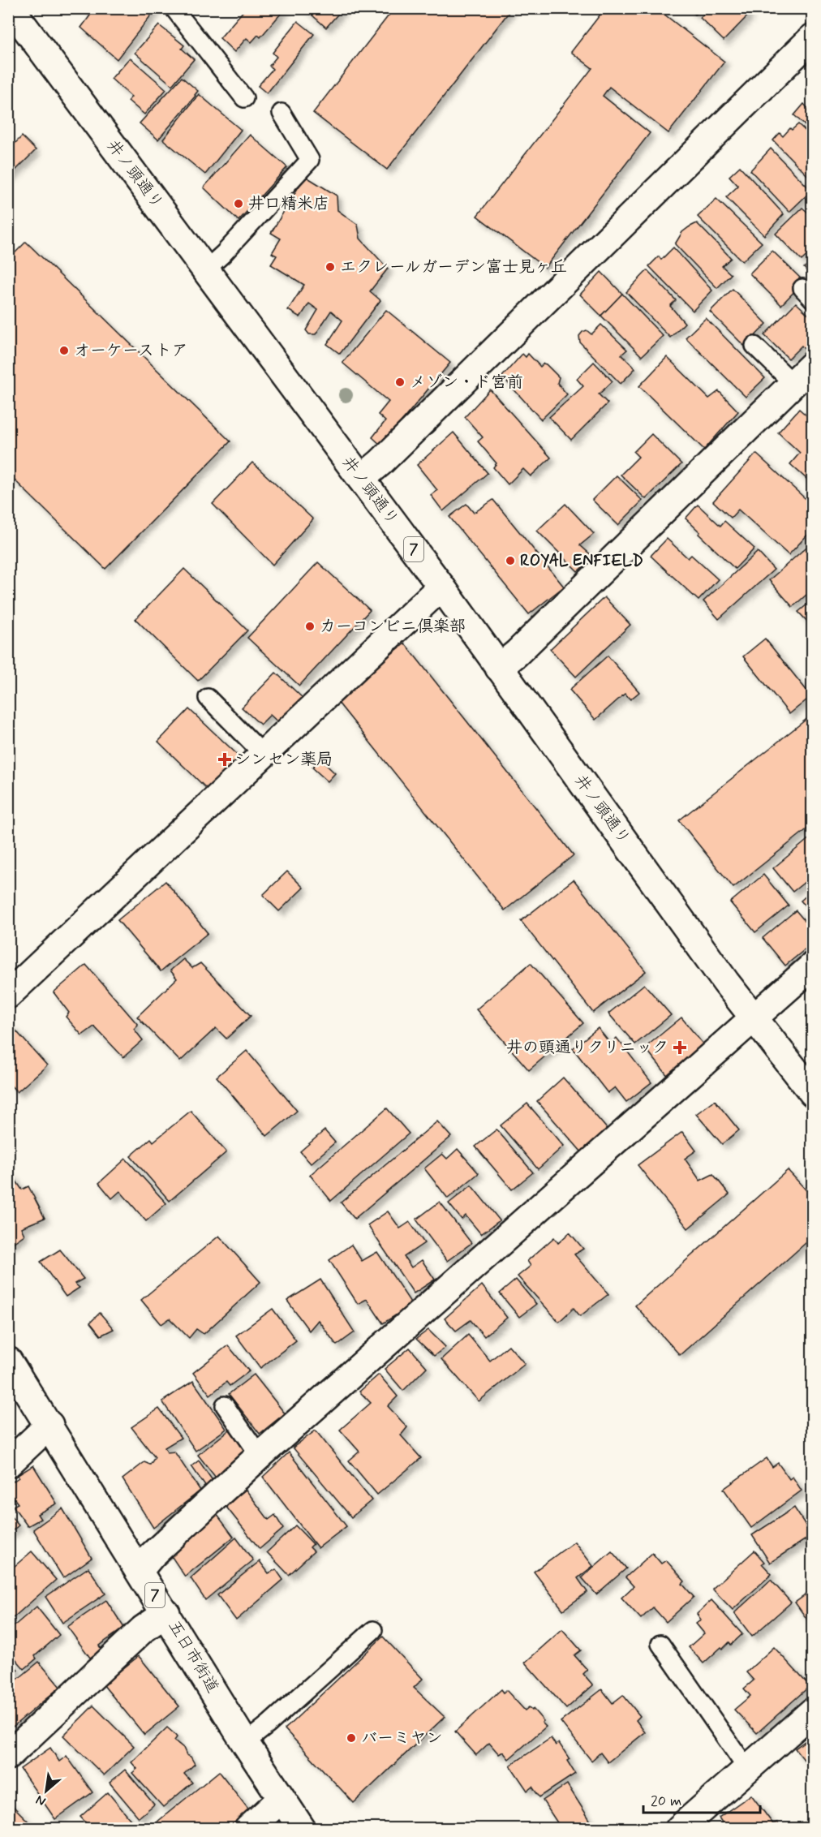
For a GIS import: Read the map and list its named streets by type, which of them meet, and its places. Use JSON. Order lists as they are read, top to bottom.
{
  "streets": {
    "street": ["井ノ頭通り", "7", "五日市街道"]
  },
  "places": {
    "other": [
      "井口精米店",
      "エクレールガーデン富士見ヶ丘",
      "オーケーストア",
      "メゾン・ド宮前",
      "ROYAL ENFIELD",
      "カーコンビニ倶楽部",
      "バーミヤン"
    ],
    "health": ["シンセン薬局", "井の頭通りクリニック"]
  },
  "scale_bar": "20 m",
  "north": "bottom left"
}
